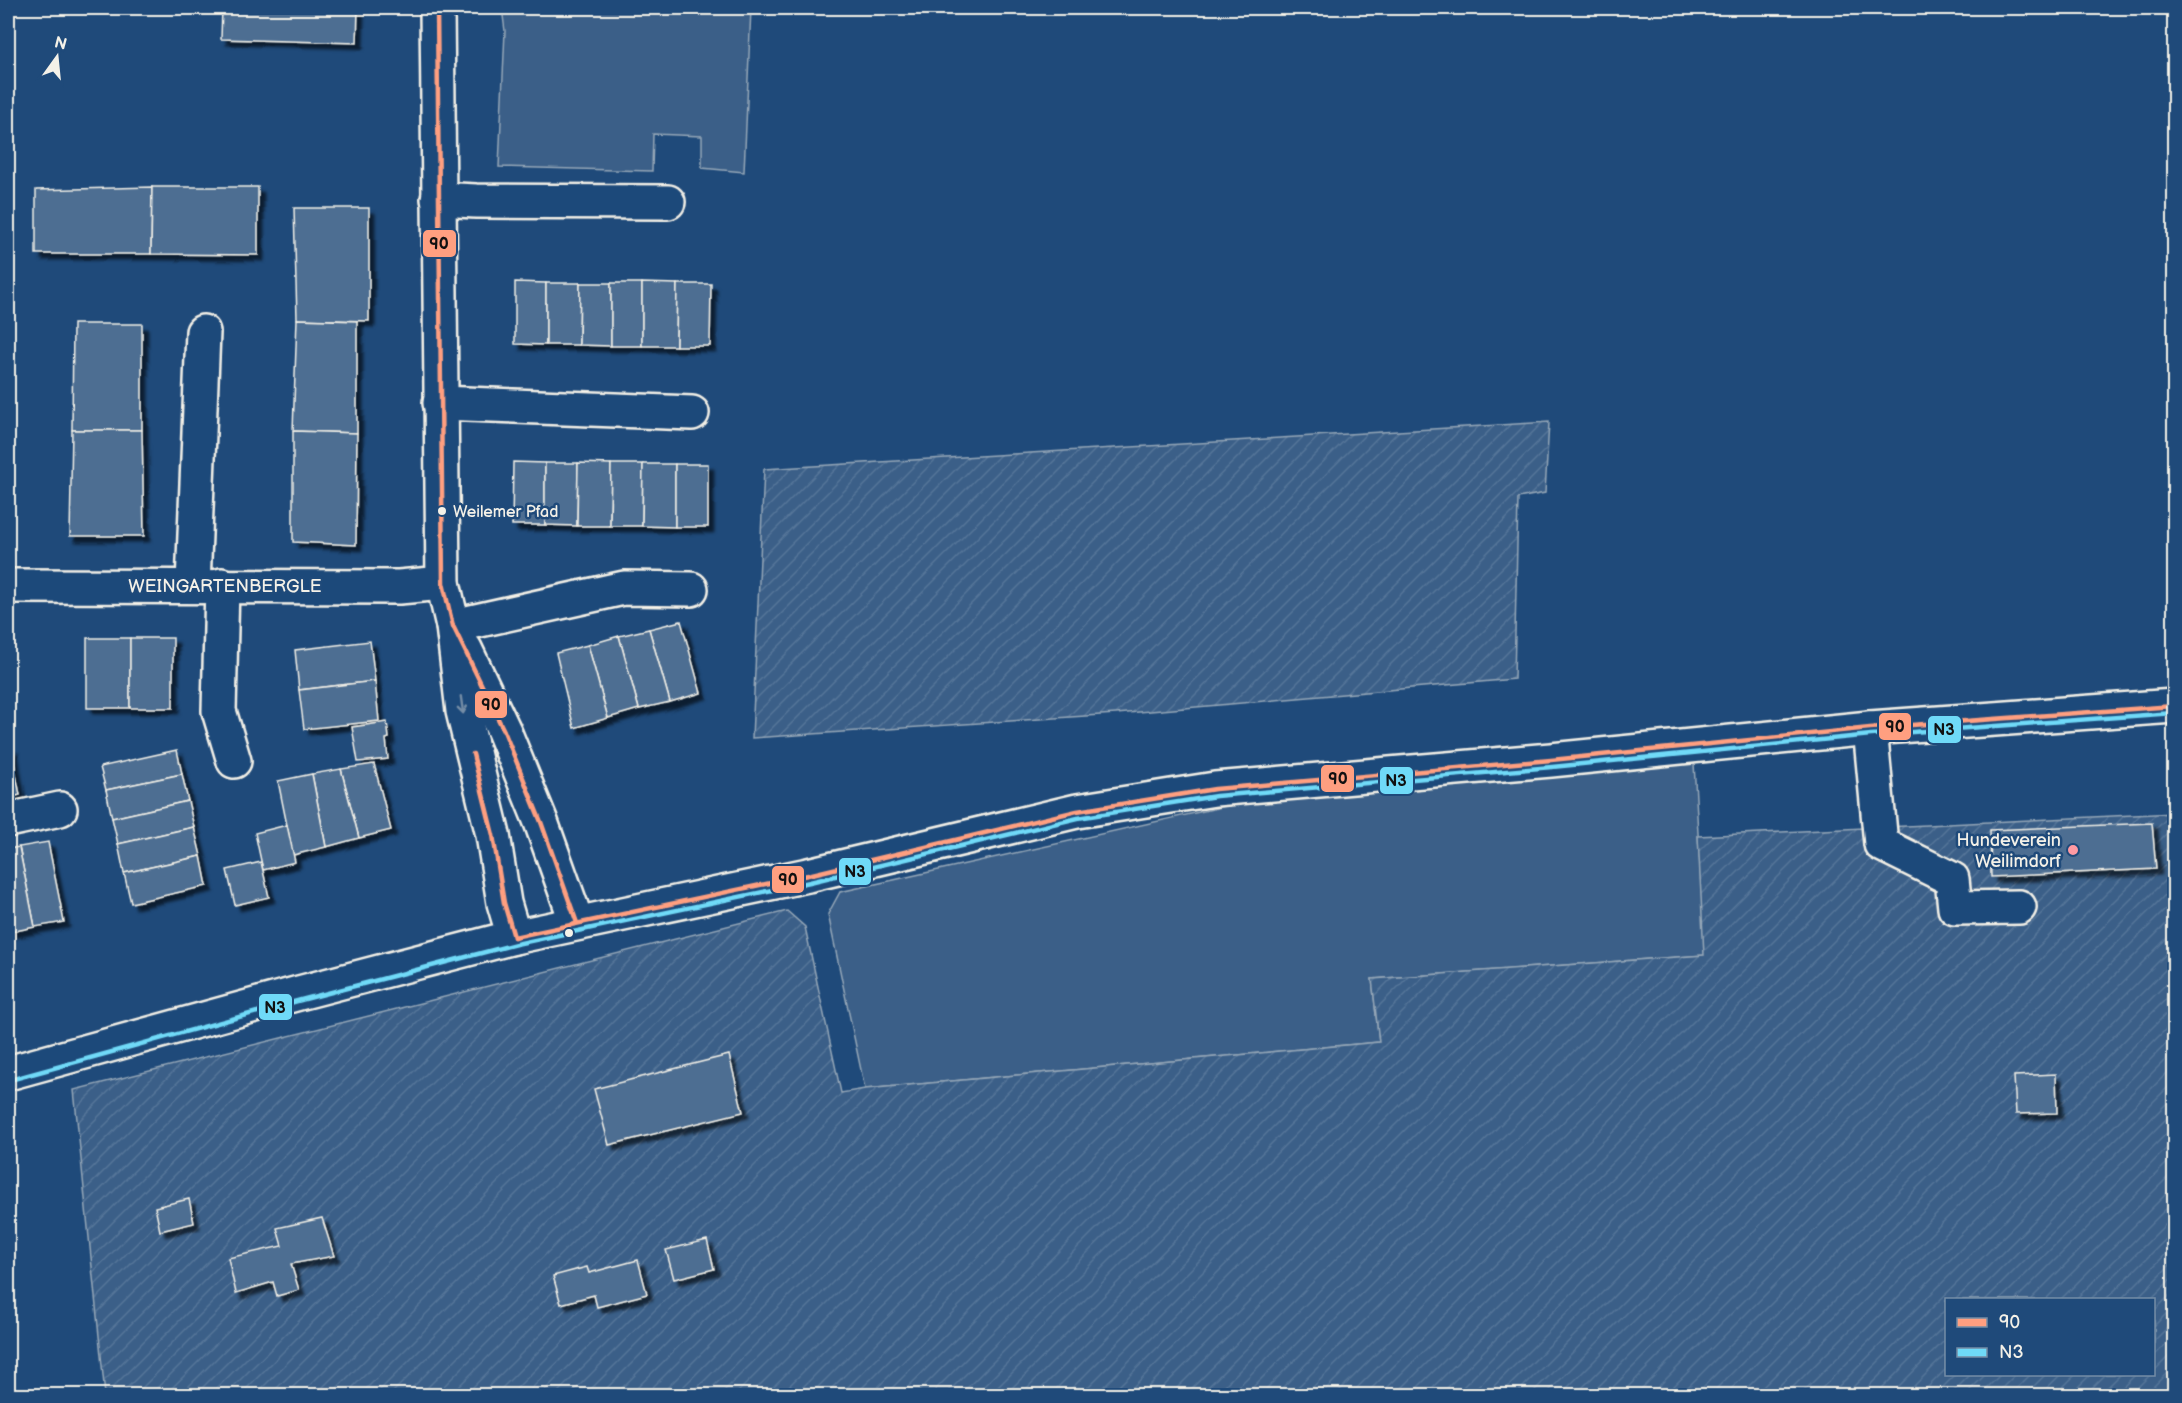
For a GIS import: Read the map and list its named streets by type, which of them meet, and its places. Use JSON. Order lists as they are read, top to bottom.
{
  "streets": {
    "main road": ["WEINGARTENBERGLE"]
  },
  "places": ["Weilemer Pfad", "Hundeverein Weilimdorf"],
  "lines": ["transit line 90", "transit line N3"],
  "legend": ["90", "N3"],
  "north": "top"
}
